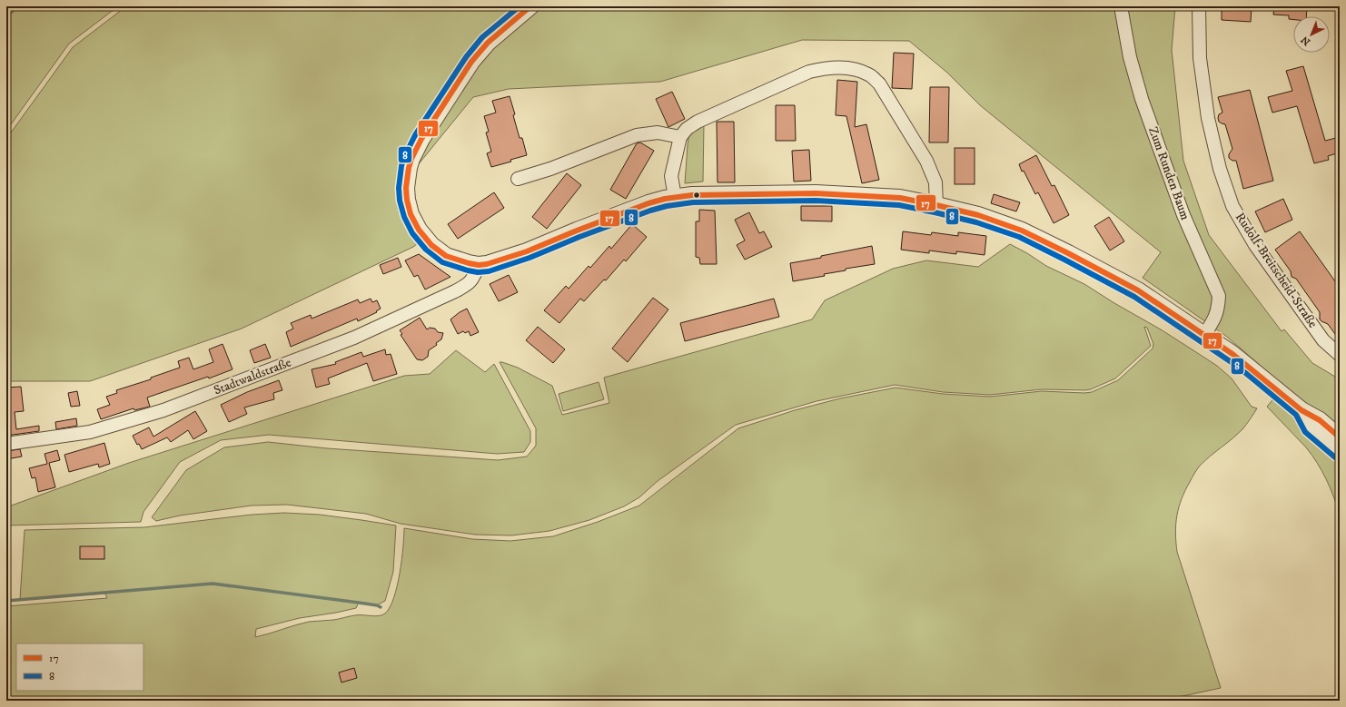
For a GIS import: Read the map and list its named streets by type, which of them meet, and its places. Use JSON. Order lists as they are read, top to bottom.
{
  "streets": {
    "street": ["Zum Runden Baum", "Rudolf-Breitscheid-Straße", "Stadtwaldstraße"]
  },
  "lines": ["transit line 17", "transit line 8"],
  "legend": ["17", "8"],
  "north": "bottom left"
}
